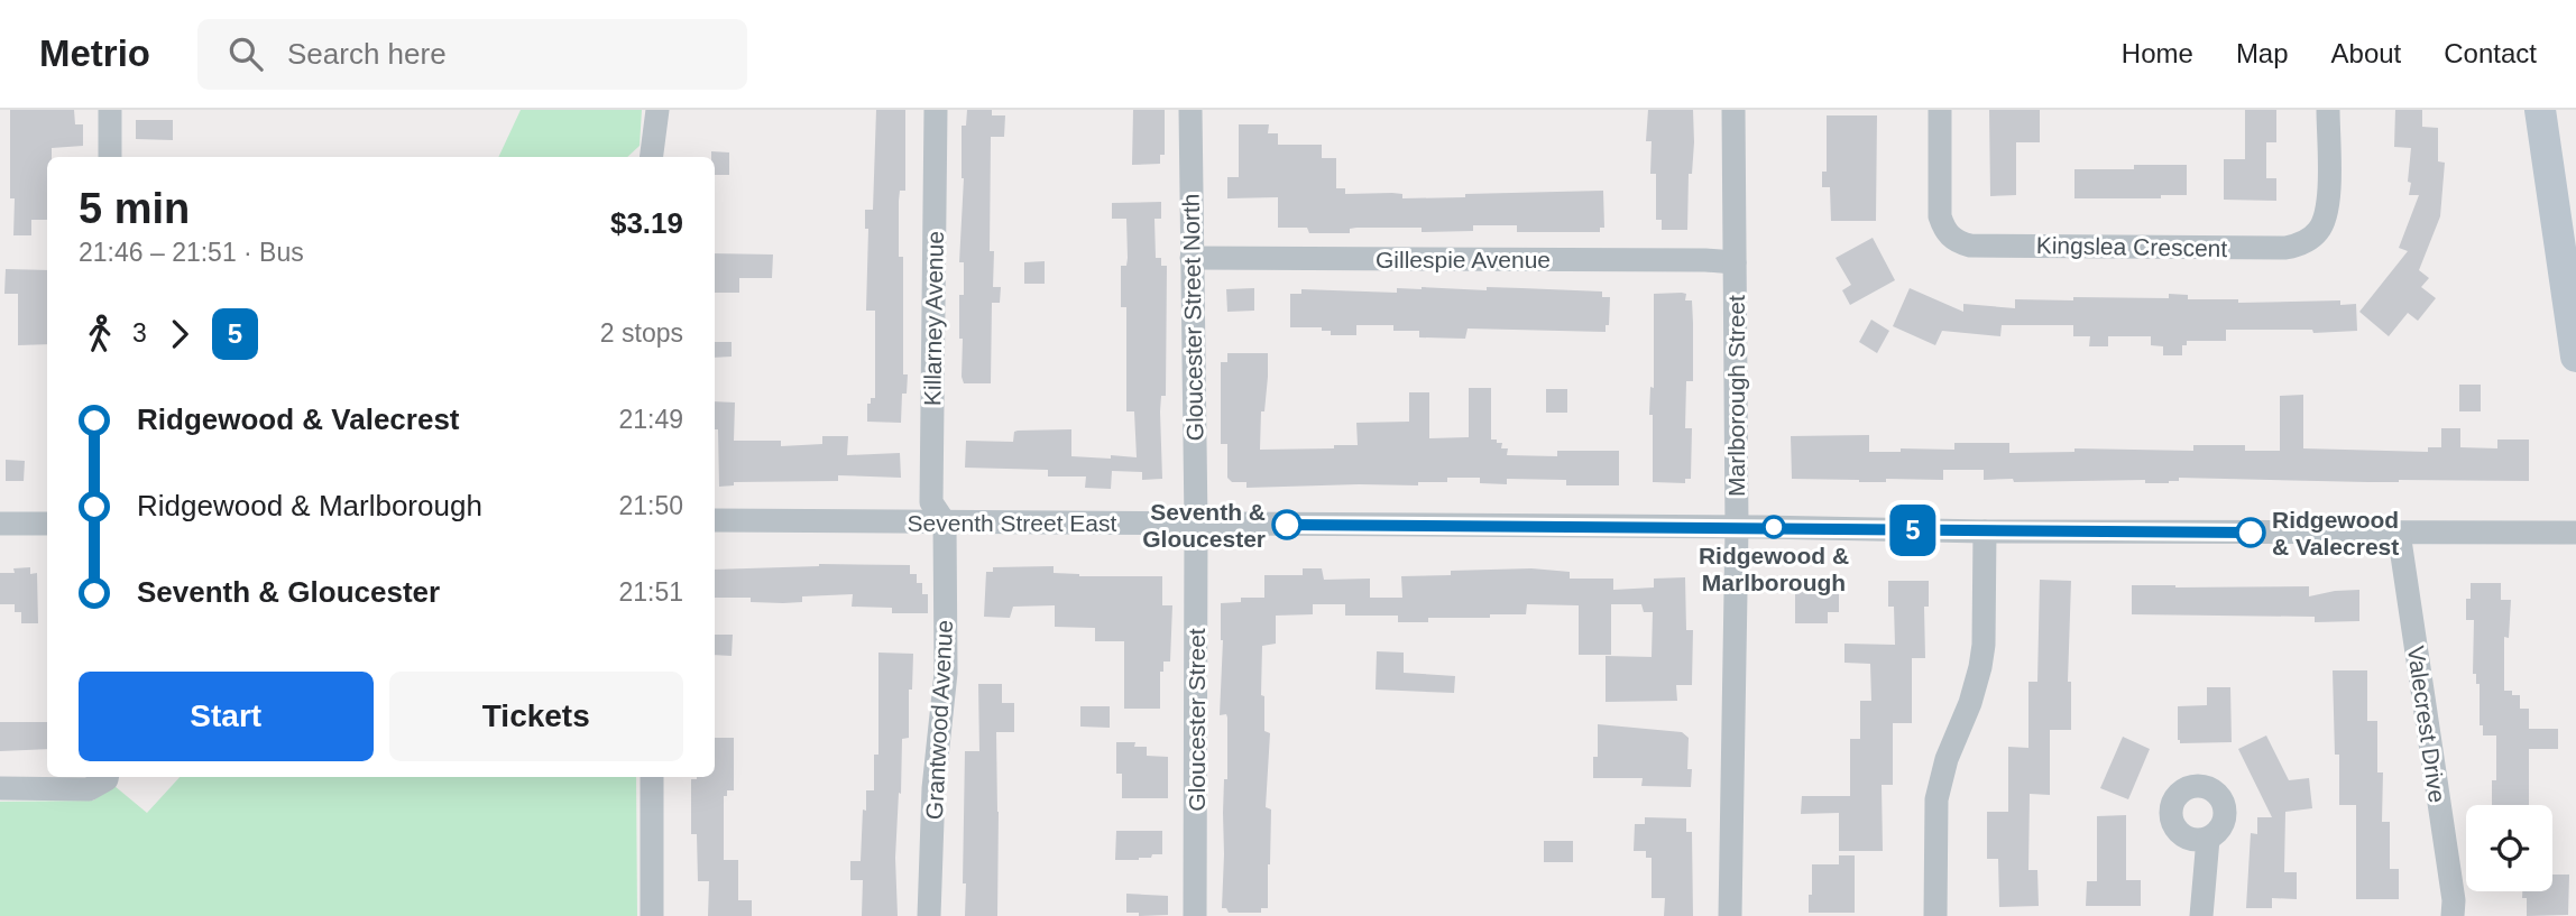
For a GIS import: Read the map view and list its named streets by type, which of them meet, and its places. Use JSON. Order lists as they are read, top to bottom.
{
  "streets": {
    "street": [
      "Kingslea Crescent",
      "Gillespie Avenue",
      "Gloucester Street North",
      "Killarney Avenue",
      "Marlborough Street",
      "Seventh Street East",
      "Grantwood Avenue",
      "Gloucester Street",
      "Valecrest Drive"
    ]
  },
  "crossings": [
    ["Gillespie Avenue", "Gloucester Street North"],
    ["Gillespie Avenue", "Marlborough Street"],
    ["Gloucester Street North", "Seventh Street East"],
    ["Gloucester Street North", "Gloucester Street"],
    ["Killarney Avenue", "Seventh Street East"],
    ["Killarney Avenue", "Grantwood Avenue"],
    ["Marlborough Street", "Seventh Street East"],
    ["Seventh Street East", "Grantwood Avenue"],
    ["Seventh Street East", "Gloucester Street"],
    ["Seventh Street East", "Valecrest Drive"]
  ],
  "places": ["Seventh & Gloucester", "Ridgewood & Marlborough", "Ridgewood & Valecrest"],
  "lines": ["bus line 5"],
  "page": {
    "header": "Metrio",
    "search": "Search here",
    "nav": [
      "Home",
      "Map",
      "About",
      "Contact"
    ],
    "on_map": "5",
    "heading": ["5 min", "21:46 – 21:51 · Bus", "$3.19"],
    "legs": ["3", "5", "2 stops"],
    "list": [
      {
        "name": "Ridgewood & Valecrest",
        "value": "21:49"
      },
      {
        "name": "Ridgewood & Marlborough",
        "value": "21:50"
      },
      {
        "name": "Seventh & Gloucester",
        "value": "21:51"
      }
    ],
    "buttons": ["Start", "Tickets"]
  }
}
